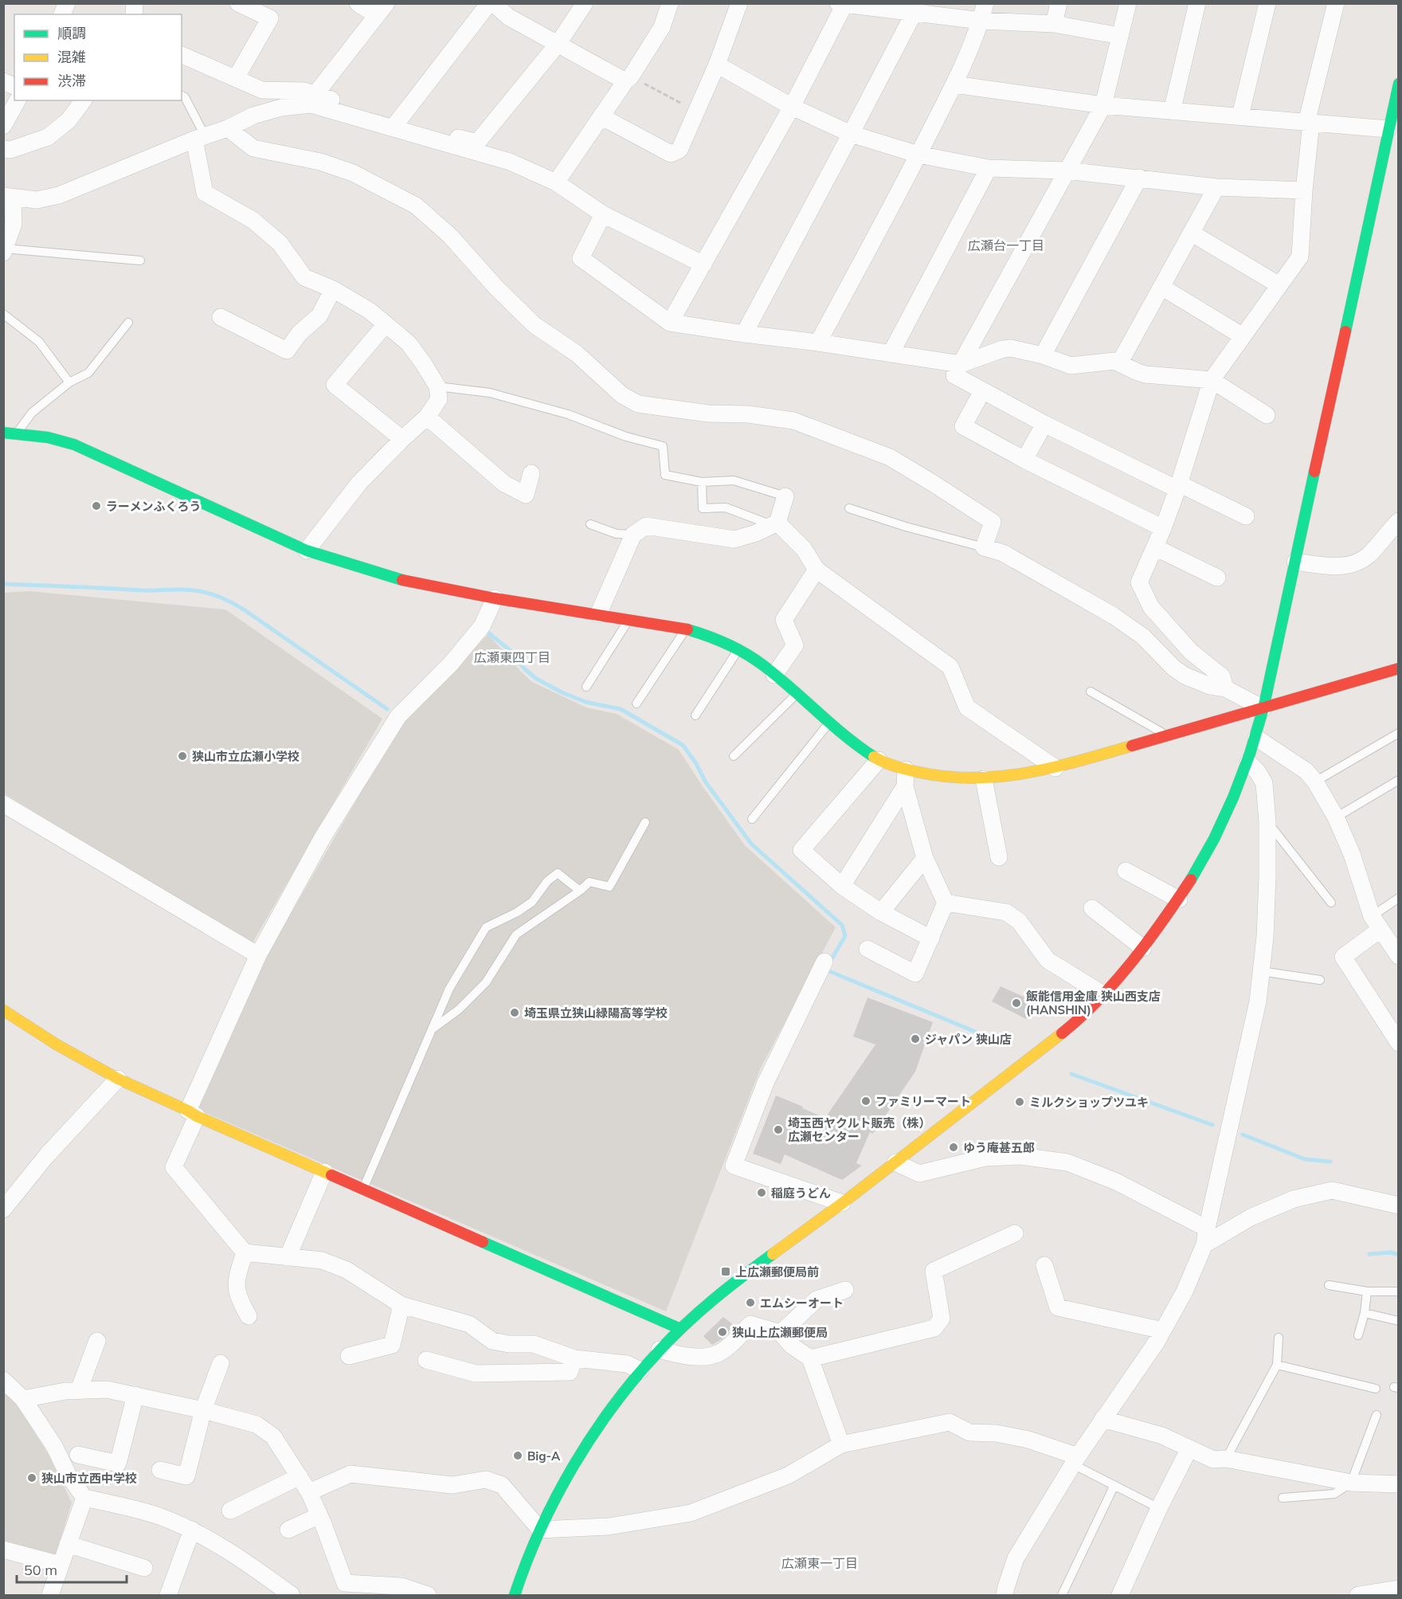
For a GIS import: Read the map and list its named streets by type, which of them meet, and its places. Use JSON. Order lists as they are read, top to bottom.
{
  "districts": ["広瀬台一丁目", "広瀬東四丁目", "広瀬東一丁目"],
  "places": {
    "other": [
      "ラーメンふくろう",
      "狭山市立広瀬小学校",
      "飯能信用金庫 狭山西支店 (HANSHIN)",
      "埼玉県立狭山緑陽高等学校",
      "ジャパン 狭山店",
      "ファミリーマート",
      "ミルクショップツユキ",
      "埼玉西ヤクルト販売（株） 広瀬センター",
      "ゆう庵甚五郎",
      "稲庭うどん",
      "エムシーオート",
      "狭山上広瀬郵便局",
      "Big-A",
      "狭山市立西中学校"
    ],
    "transit": ["上広瀬郵便局前"]
  },
  "legend": ["順調", "混雑", "渋滞"],
  "scale_bar": "50 m"
}
